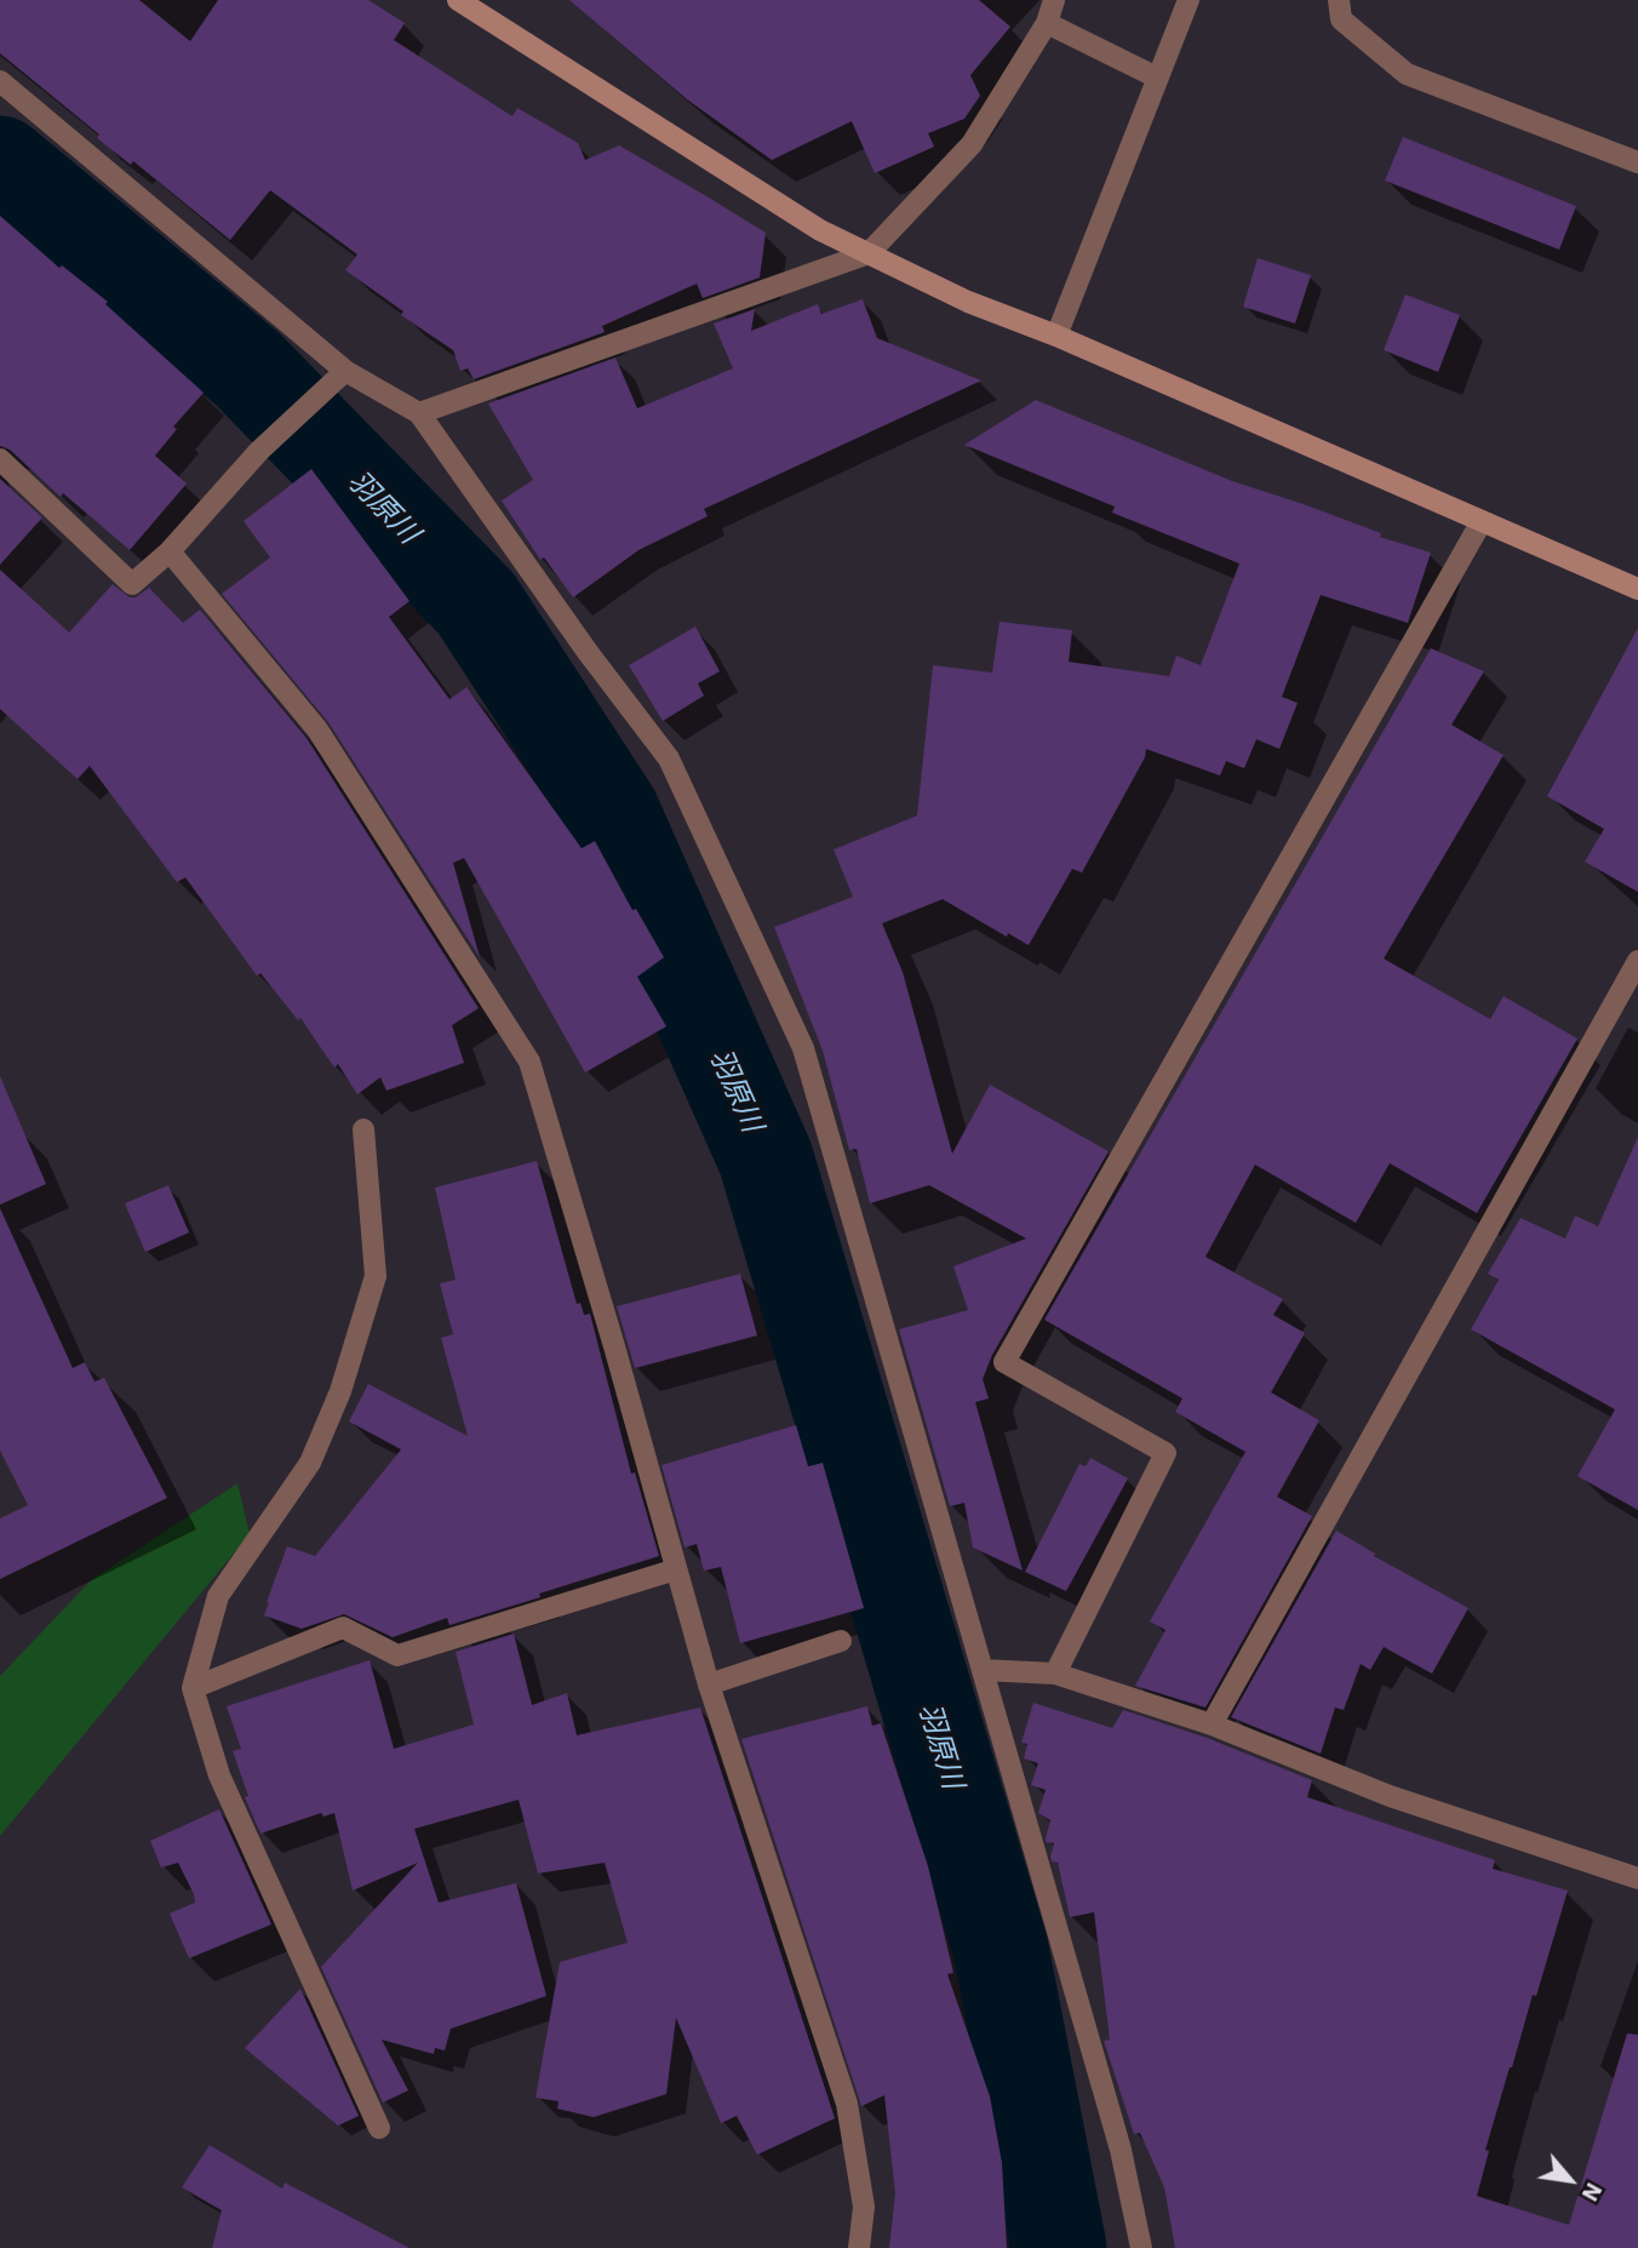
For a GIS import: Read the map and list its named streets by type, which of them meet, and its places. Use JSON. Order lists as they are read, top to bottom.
{
  "water": ["羽原川"],
  "north": "bottom right"
}
